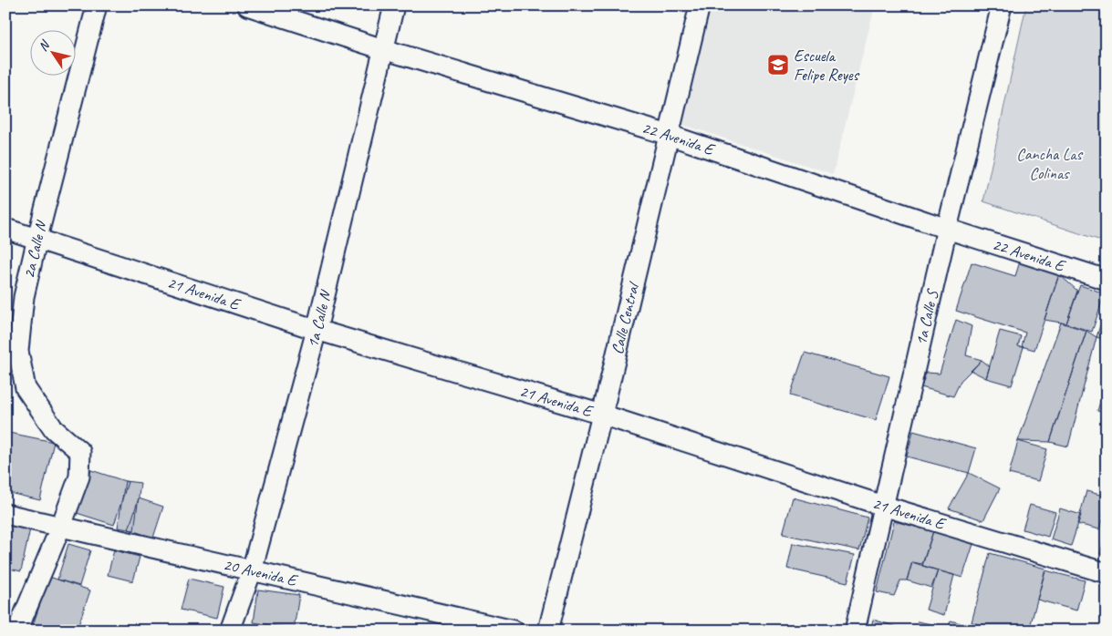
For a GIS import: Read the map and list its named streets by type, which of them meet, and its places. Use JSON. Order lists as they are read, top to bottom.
{
  "streets": {
    "street": [
      "22 Avenida E",
      "2a Calle N",
      "21 Avenida E",
      "Calle Central",
      "1a Calle S",
      "1a Calle N",
      "20 Avenida E"
    ]
  },
  "crossings": [
    ["22 Avenida E", "Calle Central"],
    ["22 Avenida E", "1a Calle S"],
    ["22 Avenida E", "1a Calle N"],
    ["2a Calle N", "21 Avenida E"],
    ["2a Calle N", "20 Avenida E"],
    ["21 Avenida E", "Calle Central"],
    ["21 Avenida E", "1a Calle S"],
    ["21 Avenida E", "1a Calle N"],
    ["1a Calle N", "20 Avenida E"]
  ],
  "parks": ["Cancha Las Colinas"],
  "places": {
    "school or university": ["Escuela Felipe Reyes"]
  },
  "north": "top left"
}
